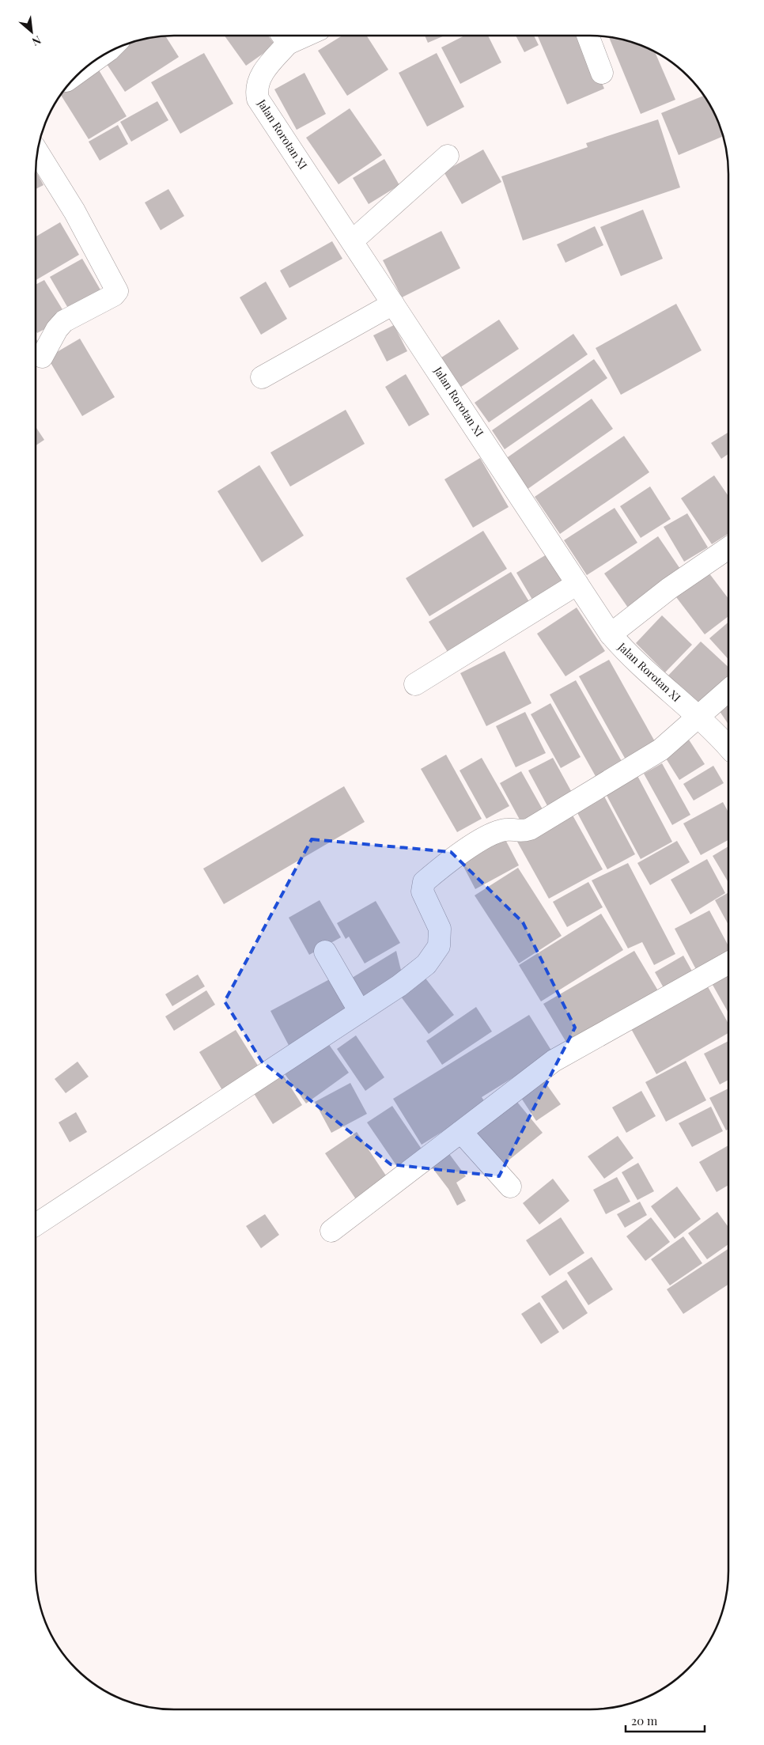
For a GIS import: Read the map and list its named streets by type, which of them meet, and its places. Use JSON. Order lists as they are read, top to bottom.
{
  "streets": {
    "street": ["Jalan Rorotan XI"]
  },
  "scale_bar": "20 m",
  "north": "bottom right"
}
